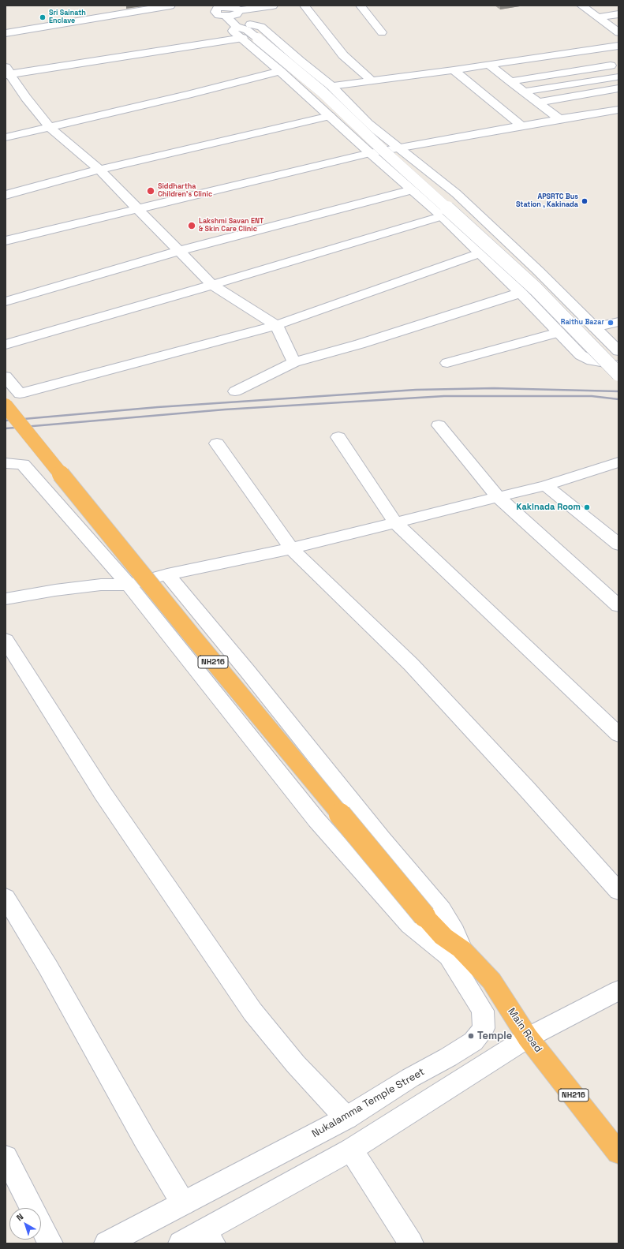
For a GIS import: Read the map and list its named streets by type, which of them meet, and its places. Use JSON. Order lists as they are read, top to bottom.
{
  "streets": {
    "highway": ["NH216", "Main Road"],
    "street": ["Nukalamma Temple Street"]
  },
  "crossings": [
    ["Main Road", "Nukalamma Temple Street"]
  ],
  "places": [
    "Sri Sainath Enclave",
    "Siddhartha Children's Clinic",
    "APSRTC Bus Station , Kakinada",
    "Lakshmi Savan ENT & Skin Care Clinic",
    "Raithu Bazar",
    "Kakinada Room",
    "Temple"
  ],
  "north": "top left"
}
